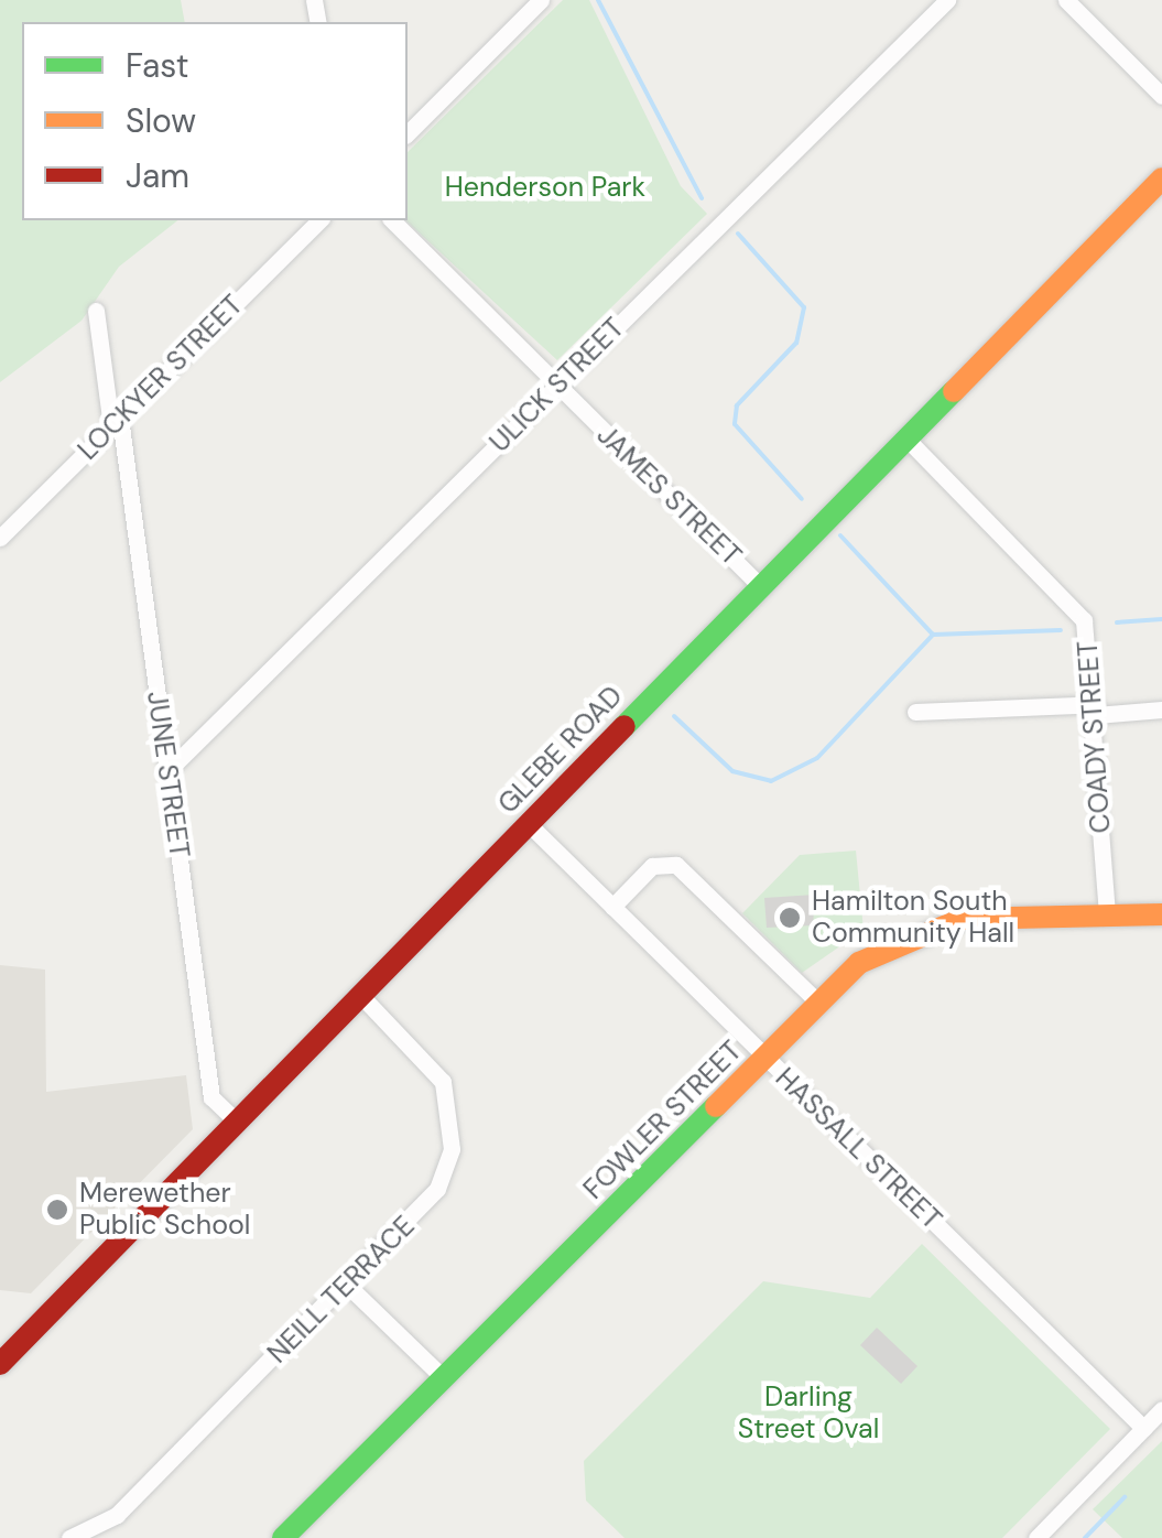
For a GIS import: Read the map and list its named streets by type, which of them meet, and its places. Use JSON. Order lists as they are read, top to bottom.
{
  "streets": {
    "main road": ["GLEBE ROAD", "FOWLER STREET"],
    "street": [
      "LOCKYER STREET",
      "ULICK STREET",
      "JAMES STREET",
      "COADY STREET",
      "JUNE STREET",
      "HASSALL STREET",
      "NEILL TERRACE"
    ]
  },
  "crossings": [
    ["LOCKYER STREET", "JUNE STREET"],
    ["ULICK STREET", "JAMES STREET"],
    ["ULICK STREET", "JUNE STREET"],
    ["JAMES STREET", "GLEBE ROAD"],
    ["COADY STREET", "GLEBE ROAD"],
    ["COADY STREET", "FOWLER STREET"],
    ["GLEBE ROAD", "JUNE STREET"],
    ["GLEBE ROAD", "HASSALL STREET"],
    ["GLEBE ROAD", "NEILL TERRACE"],
    ["FOWLER STREET", "HASSALL STREET"]
  ],
  "parks": ["Henderson Park", "Darling Street Oval"],
  "places": ["Hamilton South Community Hall", "Merewether Public School"],
  "legend": ["Fast", "Slow", "Jam"]
}
